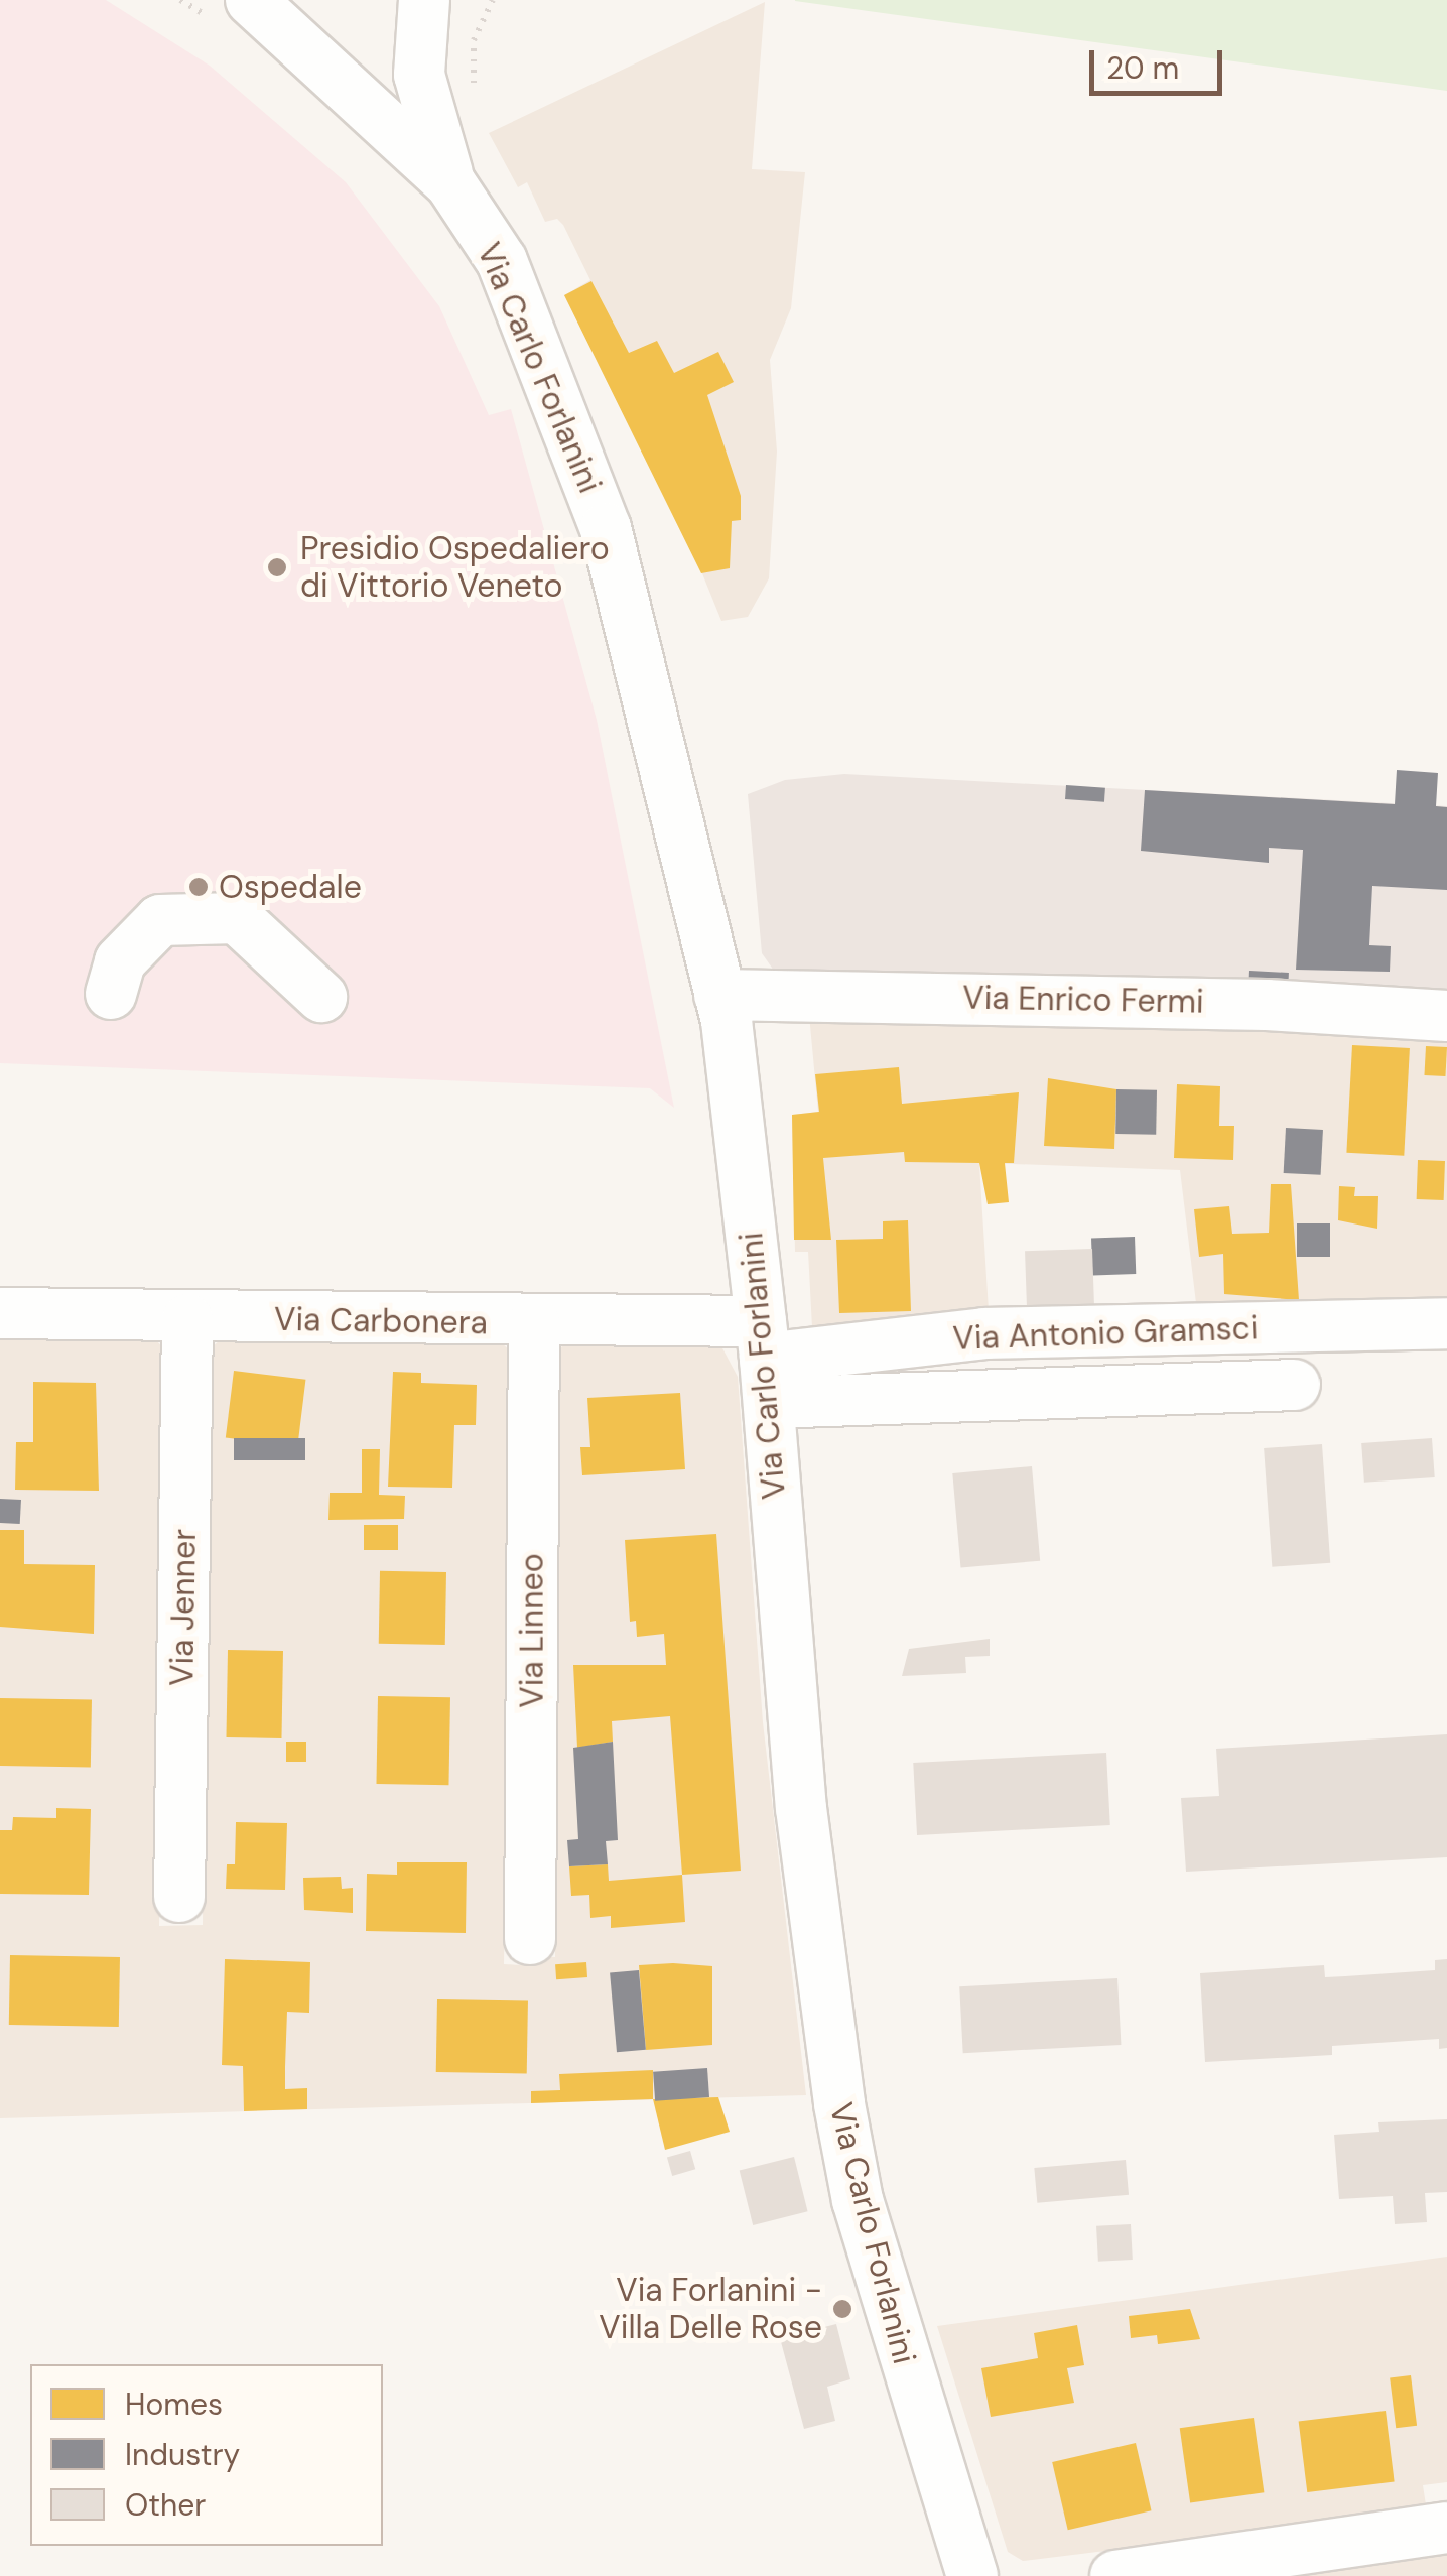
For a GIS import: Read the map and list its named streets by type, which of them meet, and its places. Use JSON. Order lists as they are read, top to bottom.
{
  "streets": {
    "street": [
      "Via Carlo Forlanini",
      "Via Enrico Fermi",
      "Via Carbonera",
      "Via Antonio Gramsci",
      "Via Jenner",
      "Via Linneo"
    ]
  },
  "crossings": [
    ["Via Carlo Forlanini", "Via Enrico Fermi"],
    ["Via Carlo Forlanini", "Via Carbonera"],
    ["Via Carlo Forlanini", "Via Antonio Gramsci"],
    ["Via Carbonera", "Via Antonio Gramsci"],
    ["Via Carbonera", "Via Jenner"],
    ["Via Carbonera", "Via Linneo"]
  ],
  "places": ["Presidio Ospedaliero di Vittorio Veneto", "Ospedale", "Via Forlanini - Villa Delle Rose"],
  "legend": ["Homes", "Industry", "Other"],
  "scale_bar": "20 m"
}
